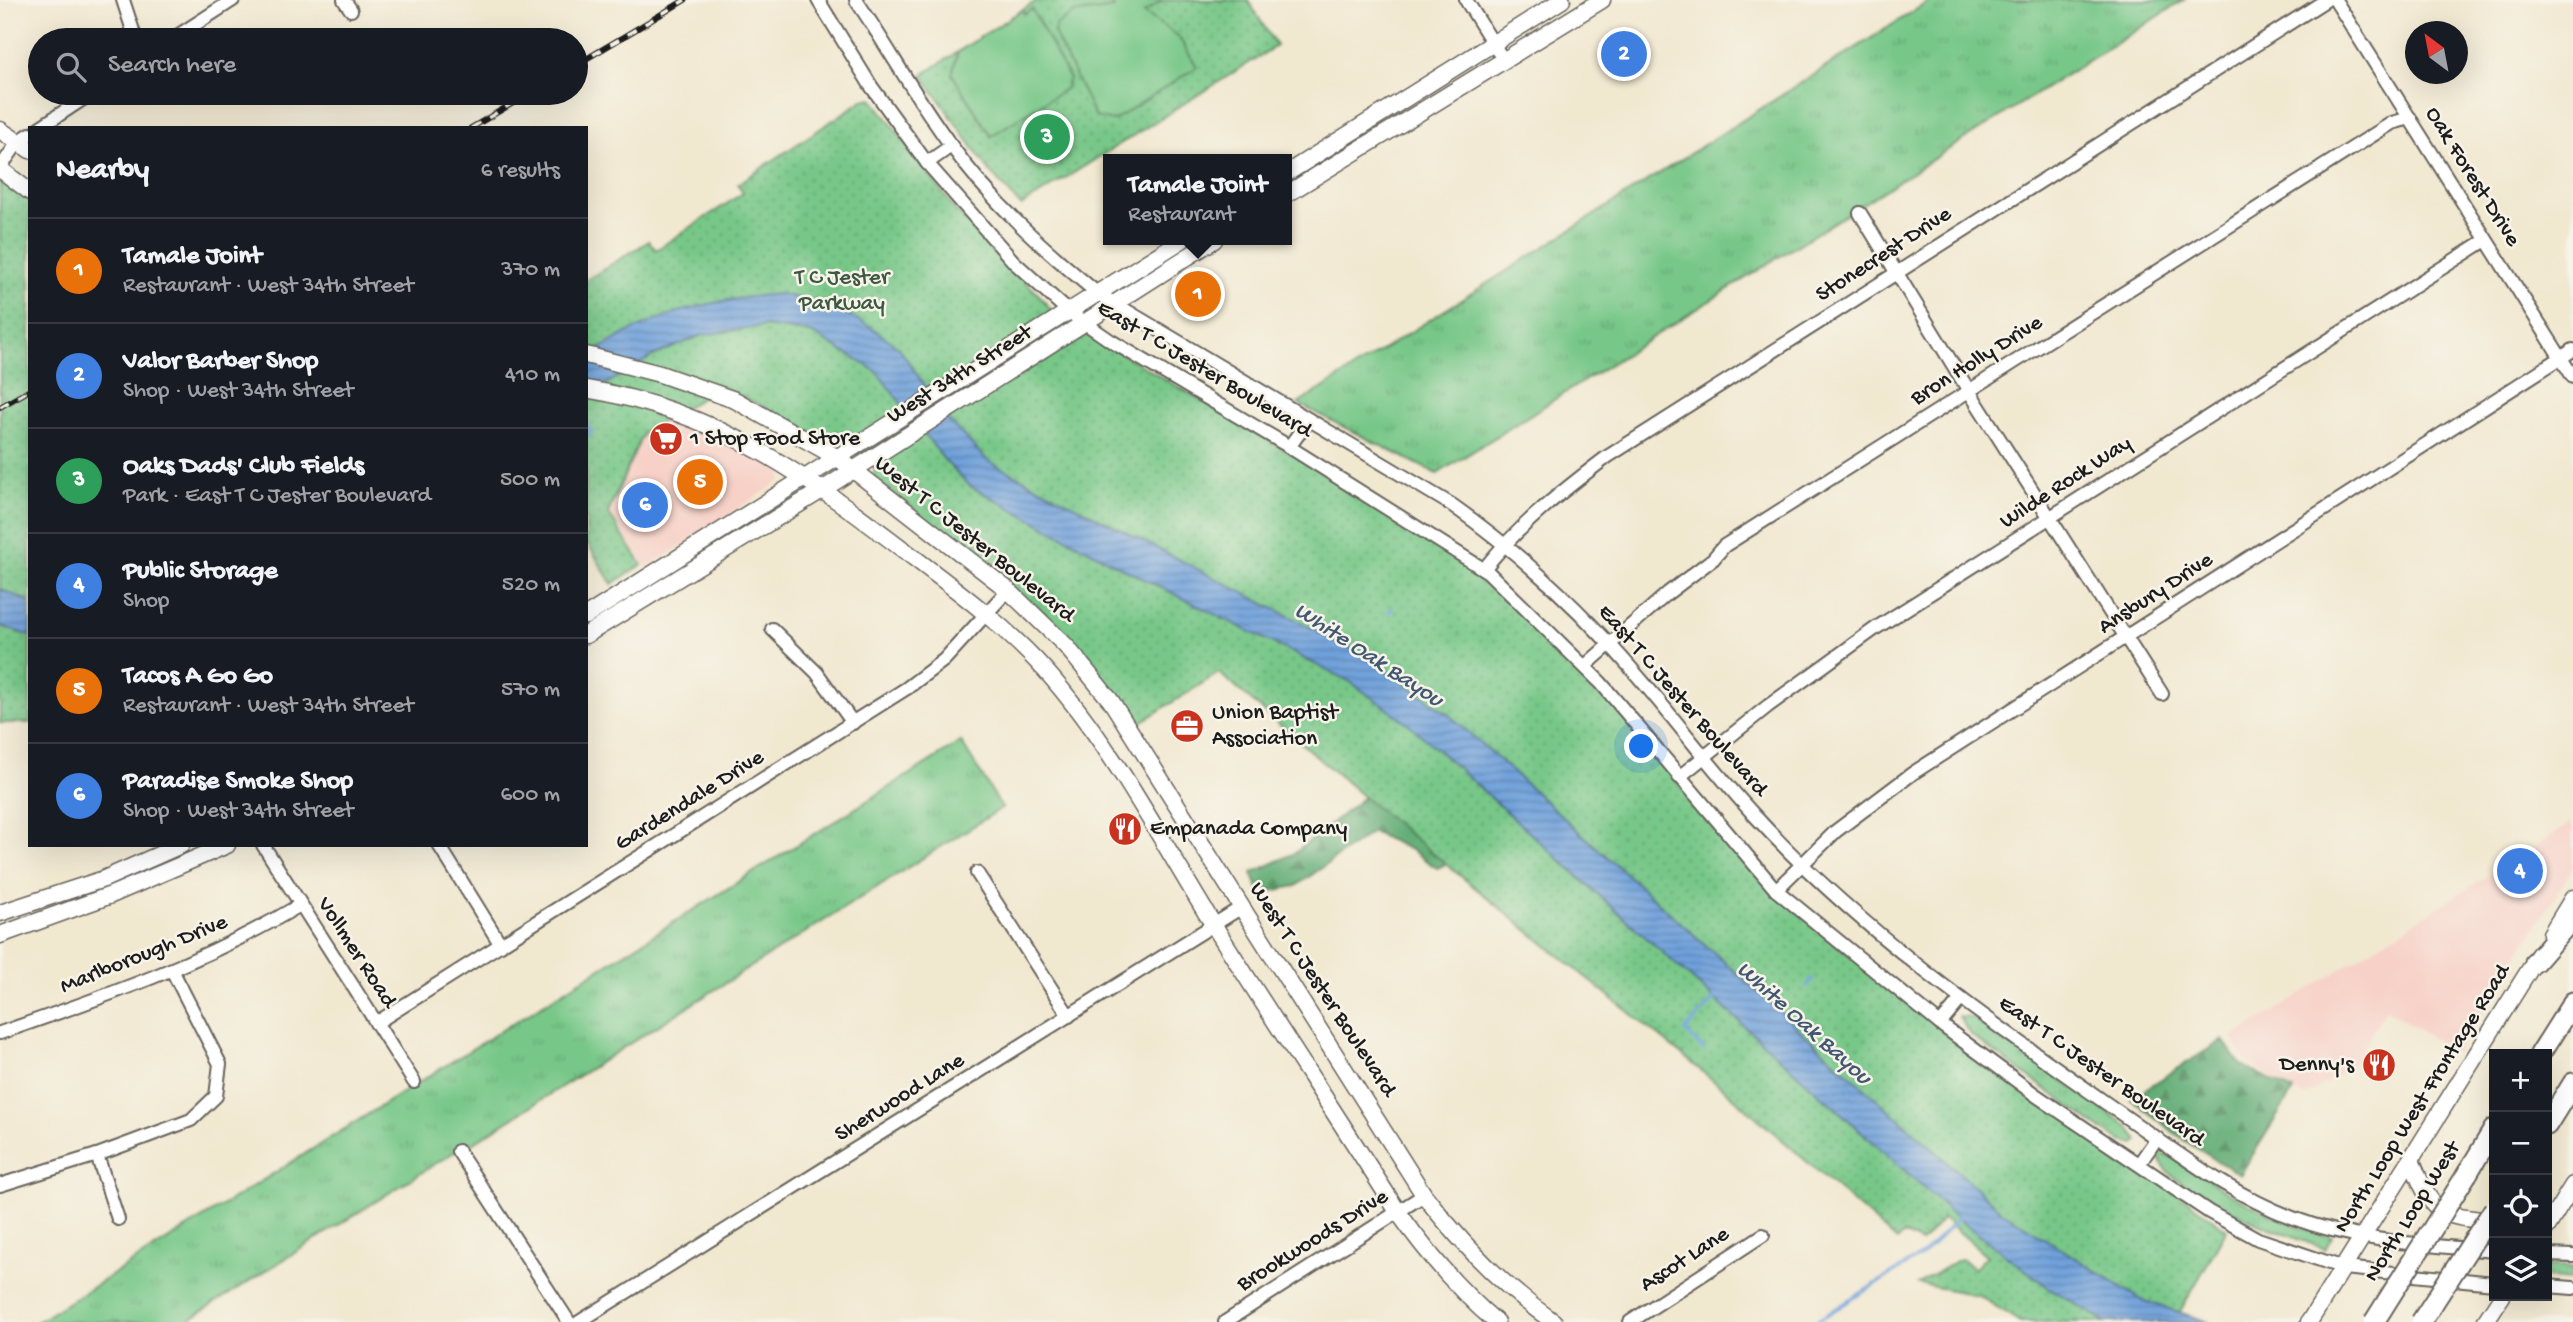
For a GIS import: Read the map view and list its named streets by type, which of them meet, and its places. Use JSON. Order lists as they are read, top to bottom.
{
  "streets": {
    "highway": ["North Loop West"],
    "main road": ["West 34th Street", "West T C Jester Boulevard", "North Loop West Frontage Road"],
    "street": [
      "Oak Forest Drive",
      "Stonecrest Drive",
      "Bron Holly Drive",
      "East T C Jester Boulevard",
      "Wilde Rock Way",
      "Ansbury Drive",
      "Gardendale Drive",
      "Vollmer Road",
      "Marlborough Drive",
      "Sherwood Lane",
      "Brookwoods Drive",
      "Ascot Lane"
    ]
  },
  "crossings": [
    ["Oak Forest Drive", "Bron Holly Drive"],
    ["Oak Forest Drive", "Wilde Rock Way"],
    ["Oak Forest Drive", "Ansbury Drive"],
    ["Stonecrest Drive", "East T C Jester Boulevard"],
    ["Bron Holly Drive", "East T C Jester Boulevard"],
    ["East T C Jester Boulevard", "West 34th Street"],
    ["East T C Jester Boulevard", "Wilde Rock Way"],
    ["East T C Jester Boulevard", "Ansbury Drive"],
    ["East T C Jester Boulevard", "North Loop West Frontage Road"],
    ["West 34th Street", "West T C Jester Boulevard"],
    ["West T C Jester Boulevard", "Gardendale Drive"],
    ["West T C Jester Boulevard", "Sherwood Lane"],
    ["West T C Jester Boulevard", "Brookwoods Drive"],
    ["Gardendale Drive", "Vollmer Road"],
    ["Vollmer Road", "Marlborough Drive"]
  ],
  "water": ["White Oak Bayou"],
  "parks": ["T C Jester Parkway"],
  "places": {
    "supermarket": ["1 Stop Food Store"],
    "office": ["Union Baptist Association"],
    "restaurant": ["Empanada Company", "Denny's"]
  },
  "north": "top left",
  "page": {
    "pins": [
      "2",
      "3",
      "1",
      "5",
      "6",
      "4"
    ],
    "search": "Search here",
    "heading": ["Nearby", "6 results"],
    "popup": ["Tamale Joint", "Restaurant"],
    "list": [
      {
        "mark": "1",
        "name": "Tamale Joint",
        "note": "Restaurant · West 34th Street",
        "value": "370 m"
      },
      {
        "mark": "2",
        "name": "Valor Barber Shop",
        "note": "Shop · West 34th Street",
        "value": "410 m"
      },
      {
        "mark": "3",
        "name": "Oaks Dads' Club Fields",
        "note": "Park · East T C Jester Boulevard",
        "value": "500 m"
      },
      {
        "mark": "4",
        "name": "Public Storage",
        "note": "Shop",
        "value": "520 m"
      },
      {
        "mark": "5",
        "name": "Tacos A Go Go",
        "note": "Restaurant · West 34th Street",
        "value": "570 m"
      },
      {
        "mark": "6",
        "name": "Paradise Smoke Shop",
        "note": "Shop · West 34th Street",
        "value": "600 m"
      }
    ],
    "map_buttons": ["+", "−"]
  }
}
